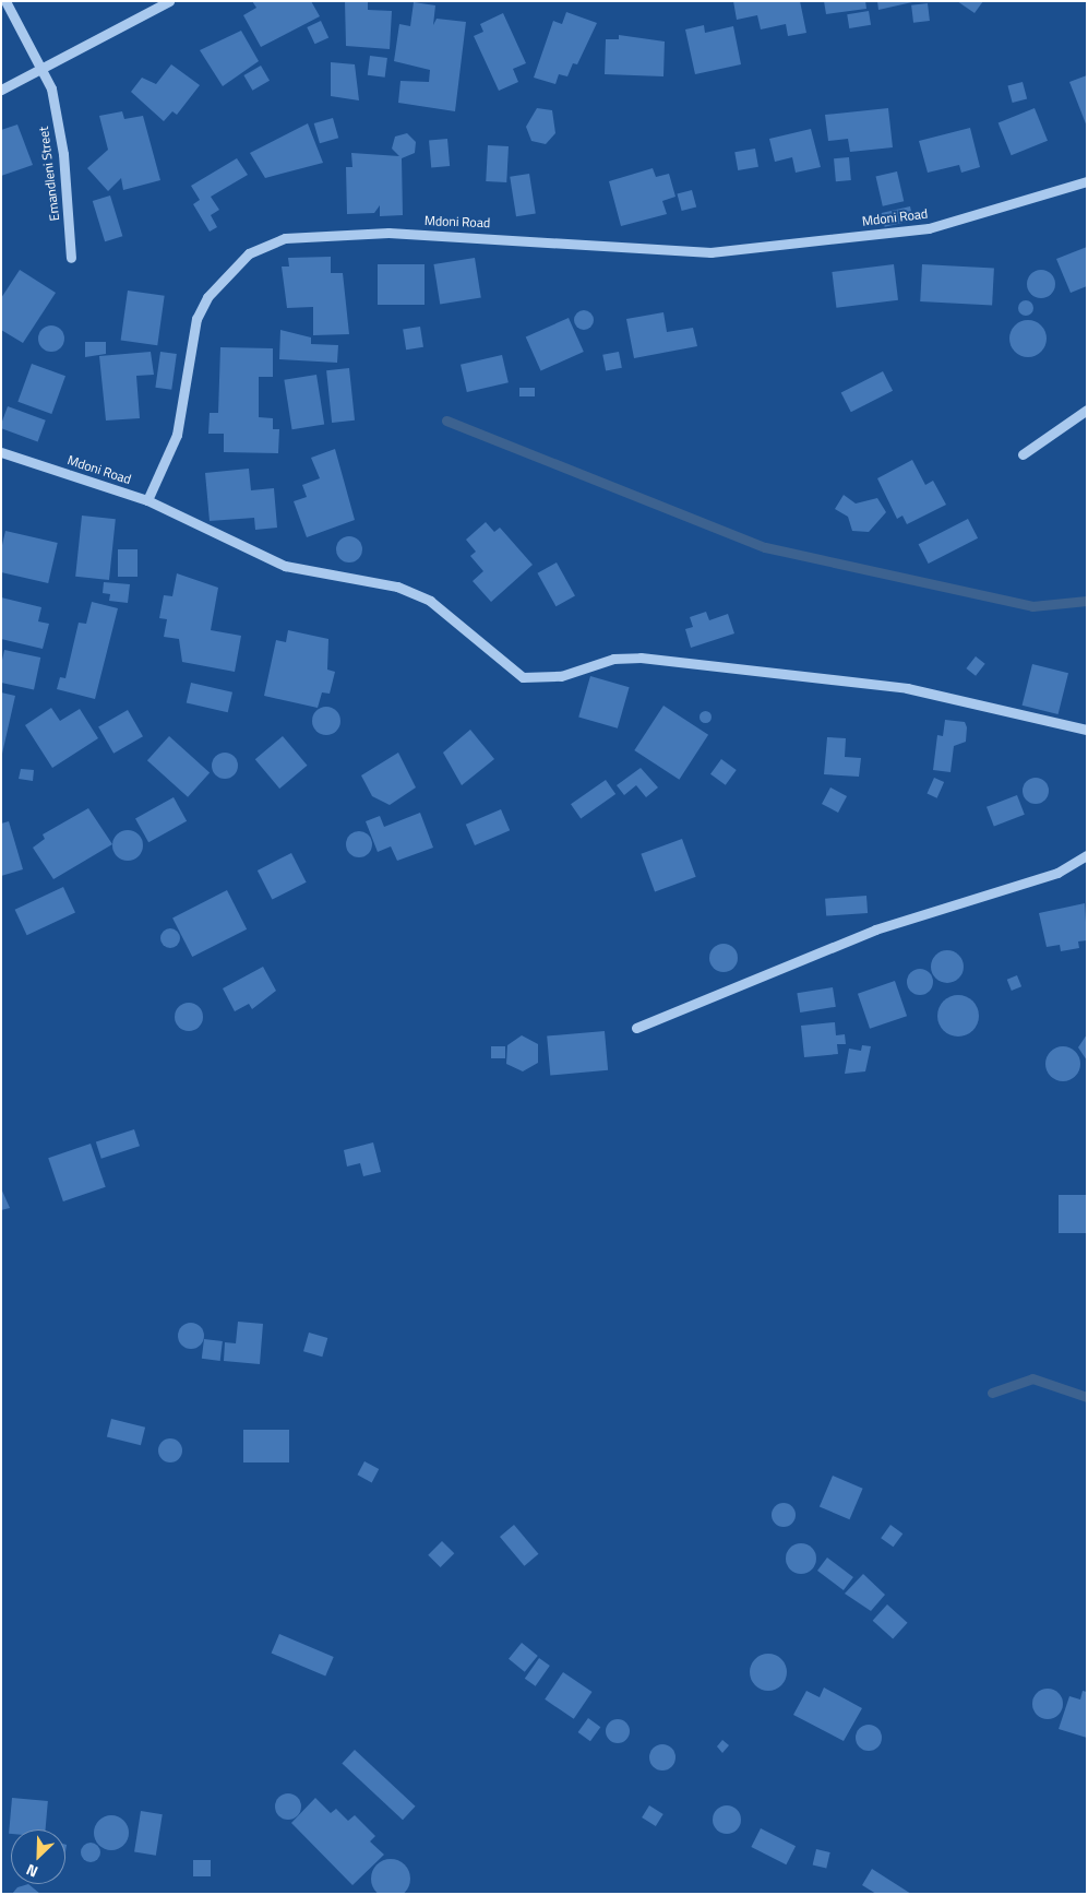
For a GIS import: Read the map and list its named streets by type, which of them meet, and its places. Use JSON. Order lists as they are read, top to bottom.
{
  "streets": {
    "street": ["Emandleni Street", "Mdoni Road"]
  },
  "north": "bottom left"
}
